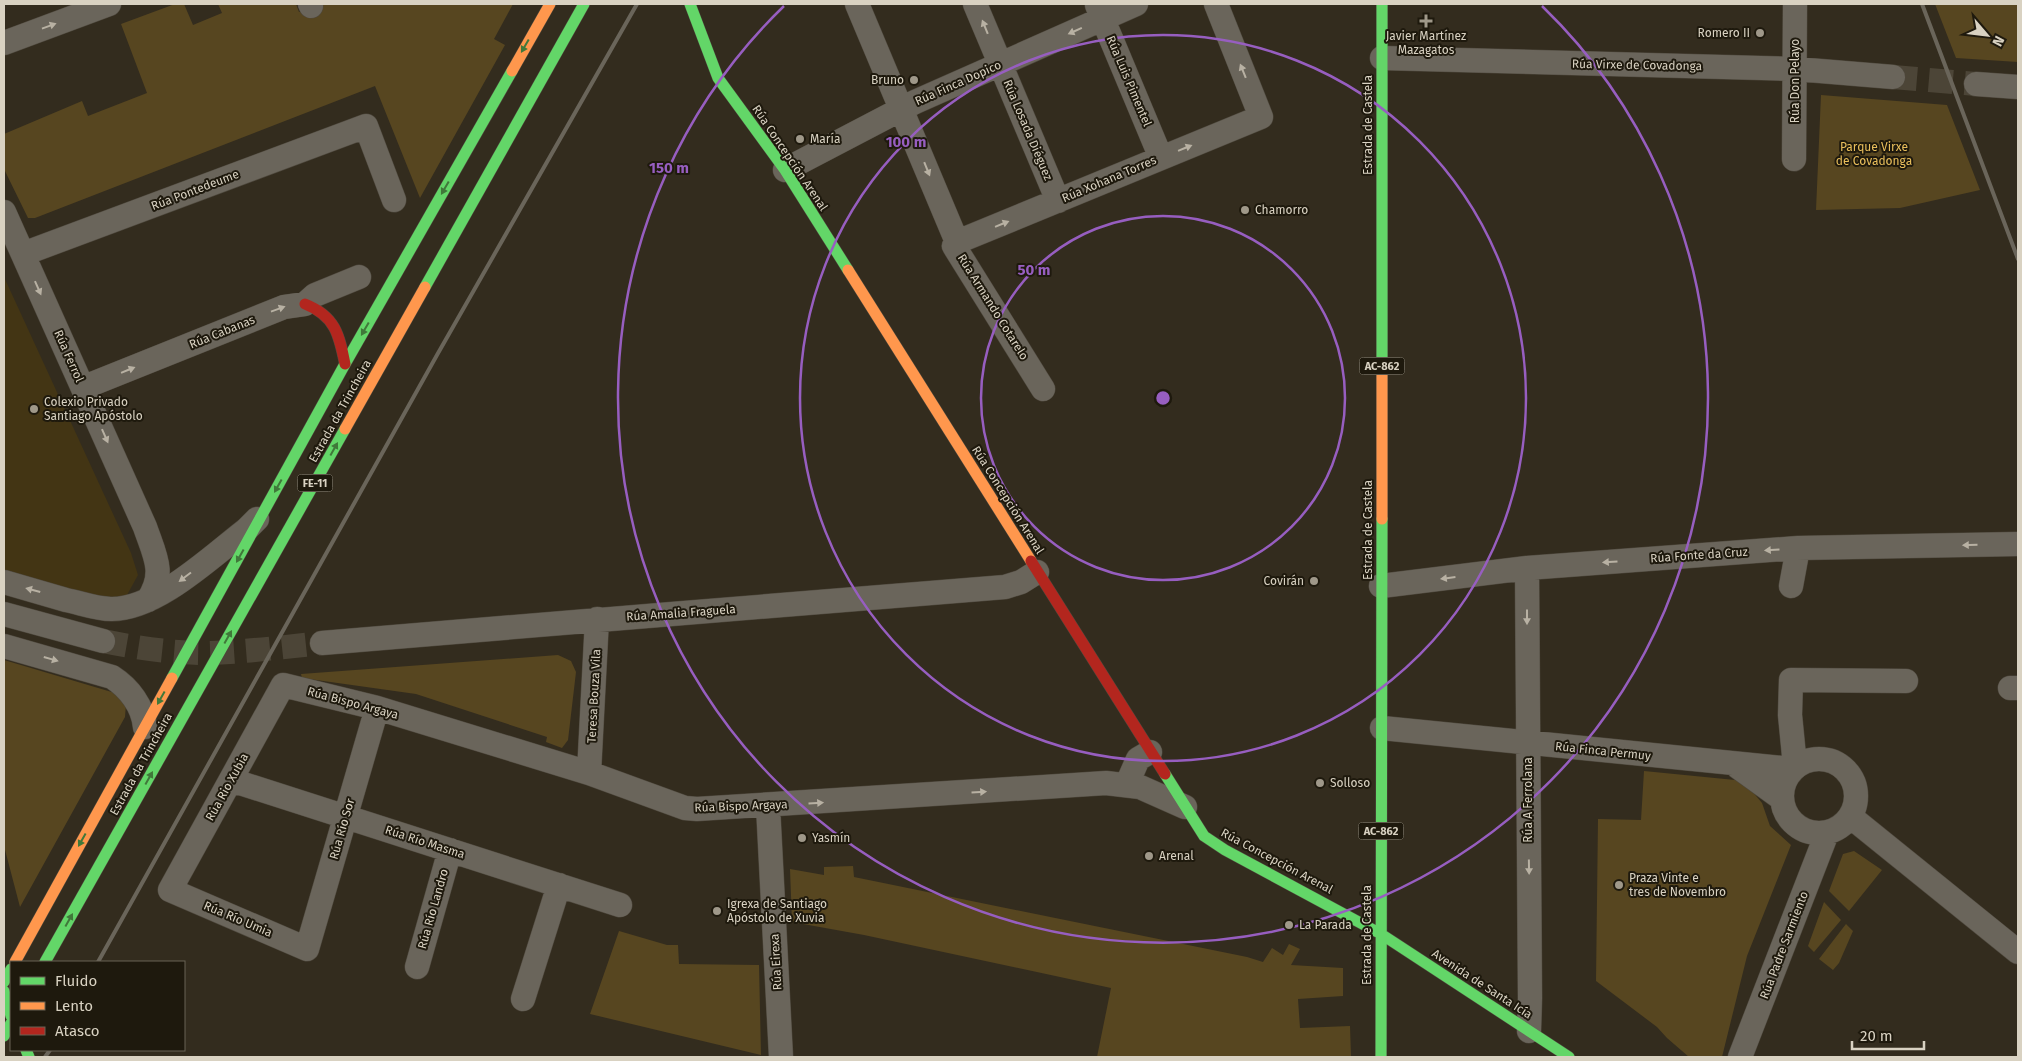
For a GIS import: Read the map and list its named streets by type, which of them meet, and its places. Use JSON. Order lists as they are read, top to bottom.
{
  "streets": {
    "main road": [
      "Estrada de Castela",
      "Rúa Concepción Arenal",
      "AC-862",
      "Estrada da Trincheira",
      "FE-11",
      "Avenida de Santa Icía"
    ],
    "street": [
      "Rúa Virxe de Covadonga",
      "Rúa Luis Pimentel",
      "Rúa Don Pelayo",
      "Rúa Finca Dopico",
      "Rúa Losada Diéguez",
      "Rúa Xohana Torres",
      "Rúa Pontedeume",
      "Rúa Armando Cotarelo",
      "Rúa Cabanas",
      "Rúa Ferrol",
      "Rúa Fonte da Cruz",
      "Rúa Amalia Fraguela",
      "Teresa Bouza Vila",
      "Rúa Bispo Argaya",
      "Rúa Finca Permuy",
      "Rúa Rio Xubia",
      "Rúa A Ferrolana",
      "Rúa Río Sor",
      "Rúa Río Masma",
      "Rúa Río Landro",
      "Rúa Río Umia",
      "Rúa Padre Sarmiento",
      "Rúa Eirexa"
    ]
  },
  "crossings": [
    ["Rúa Virxe de Covadonga", "Rúa Don Pelayo"],
    ["Rúa Virxe de Covadonga", "Estrada de Castela"],
    ["Rúa Luis Pimentel", "Rúa Finca Dopico"],
    ["Rúa Luis Pimentel", "Rúa Xohana Torres"],
    ["Rúa Finca Dopico", "Rúa Losada Diéguez"],
    ["Rúa Finca Dopico", "Rúa Concepción Arenal"],
    ["Rúa Finca Dopico", "Rúa Armando Cotarelo"],
    ["Estrada de Castela", "Rúa Concepción Arenal"],
    ["Estrada de Castela", "Rúa Fonte da Cruz"],
    ["Estrada de Castela", "Rúa Finca Permuy"],
    ["Estrada de Castela", "Avenida de Santa Icía"],
    ["Rúa Losada Diéguez", "Rúa Xohana Torres"],
    ["Rúa Concepción Arenal", "Rúa Amalia Fraguela"],
    ["Rúa Concepción Arenal", "Rúa Bispo Argaya"],
    ["Rúa Concepción Arenal", "Avenida de Santa Icía"],
    ["Rúa Xohana Torres", "Rúa Armando Cotarelo"],
    ["Rúa Pontedeume", "Rúa Ferrol"],
    ["Rúa Cabanas", "Rúa Ferrol"],
    ["Rúa Fonte da Cruz", "Rúa A Ferrolana"],
    ["Rúa Amalia Fraguela", "Teresa Bouza Vila"],
    ["Teresa Bouza Vila", "Rúa Bispo Argaya"],
    ["Rúa Bispo Argaya", "Rúa Rio Xubia"],
    ["Rúa Bispo Argaya", "Rúa Río Sor"],
    ["Rúa Bispo Argaya", "Rúa Eirexa"],
    ["Rúa Finca Permuy", "Rúa A Ferrolana"],
    ["Rúa Finca Permuy", "Rúa Padre Sarmiento"],
    ["Rúa Rio Xubia", "Rúa Río Masma"],
    ["Rúa Rio Xubia", "Rúa Río Umia"],
    ["Rúa A Ferrolana", "Avenida de Santa Icía"],
    ["Rúa Río Sor", "Rúa Río Masma"],
    ["Rúa Río Sor", "Rúa Río Umia"],
    ["Rúa Río Masma", "Rúa Río Landro"]
  ],
  "one_way": [
    "Rúa Ferrol",
    "Rúa Fonte da Cruz",
    "Rúa Bispo Argaya",
    "Rúa A Ferrolana"
  ],
  "parks": ["Parque Virxe de Covadonga"],
  "places": {
    "health": ["Javier Martínez Mazagatos"],
    "other": [
      "Romero II",
      "Bruno",
      "María",
      "Chamorro",
      "Colexio Privado Santiago Apóstolo",
      "Covirán",
      "Solloso",
      "Yasmín",
      "Arenal",
      "Praza Vinte e tres de Novembro",
      "Igrexa de Santiago Apóstolo de Xuvia",
      "La Parada"
    ]
  },
  "legend": ["Fluido", "Lento", "Atasco"],
  "scale_bar": "20 m",
  "north": "bottom right",
  "rings": ["100 m", "150 m", "50 m"]
}
